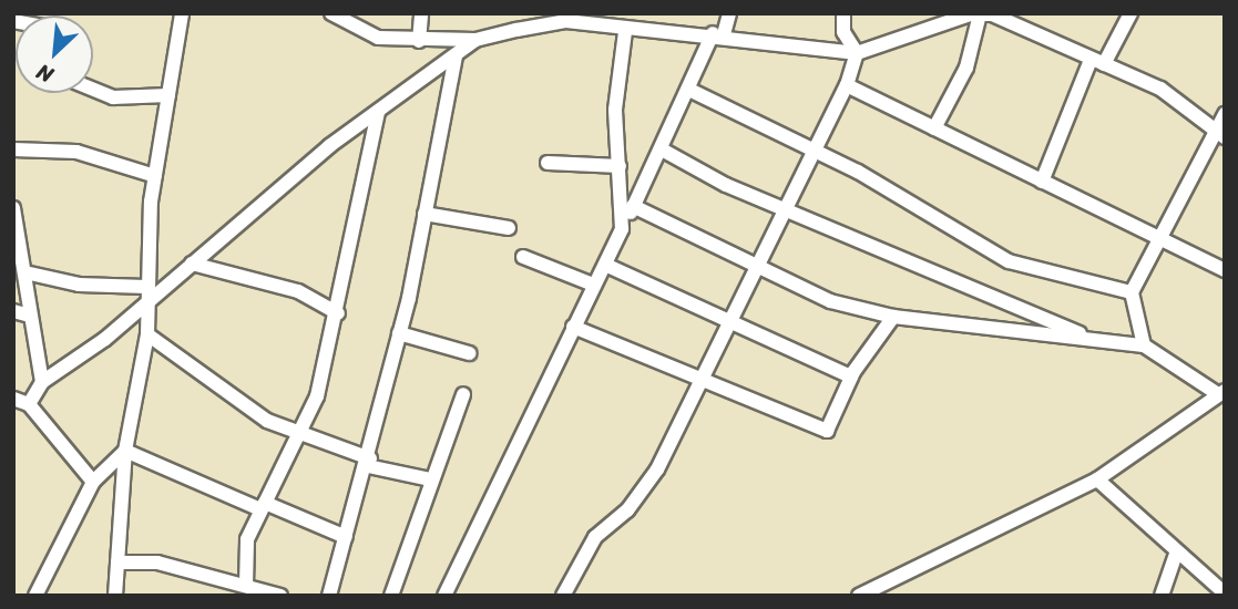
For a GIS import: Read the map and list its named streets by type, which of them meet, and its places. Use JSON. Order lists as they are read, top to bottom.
{
  "north": "bottom left"
}
